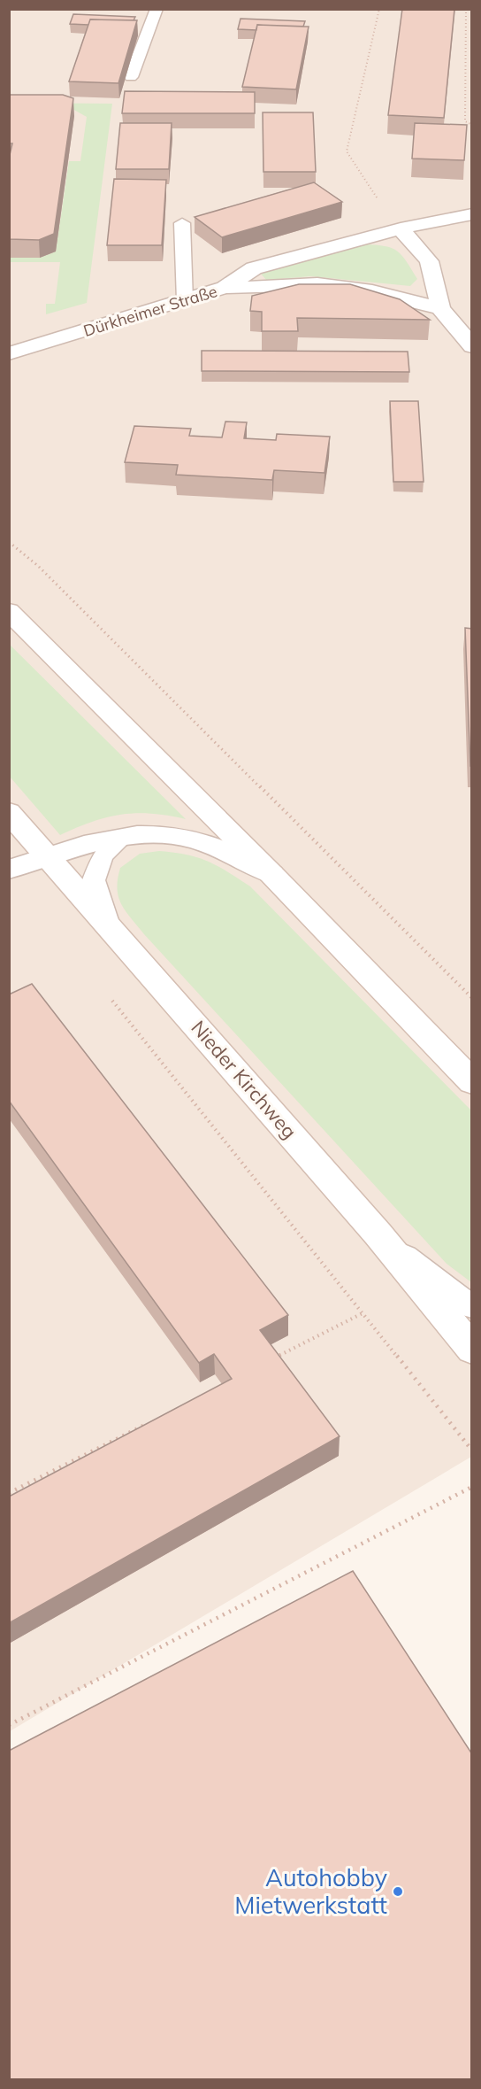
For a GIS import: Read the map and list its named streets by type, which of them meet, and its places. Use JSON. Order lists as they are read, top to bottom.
{
  "streets": {
    "street": ["Dürkheimer Straße", "Nieder Kirchweg"]
  },
  "places": ["Autohobby Mietwerkstatt"]
}
